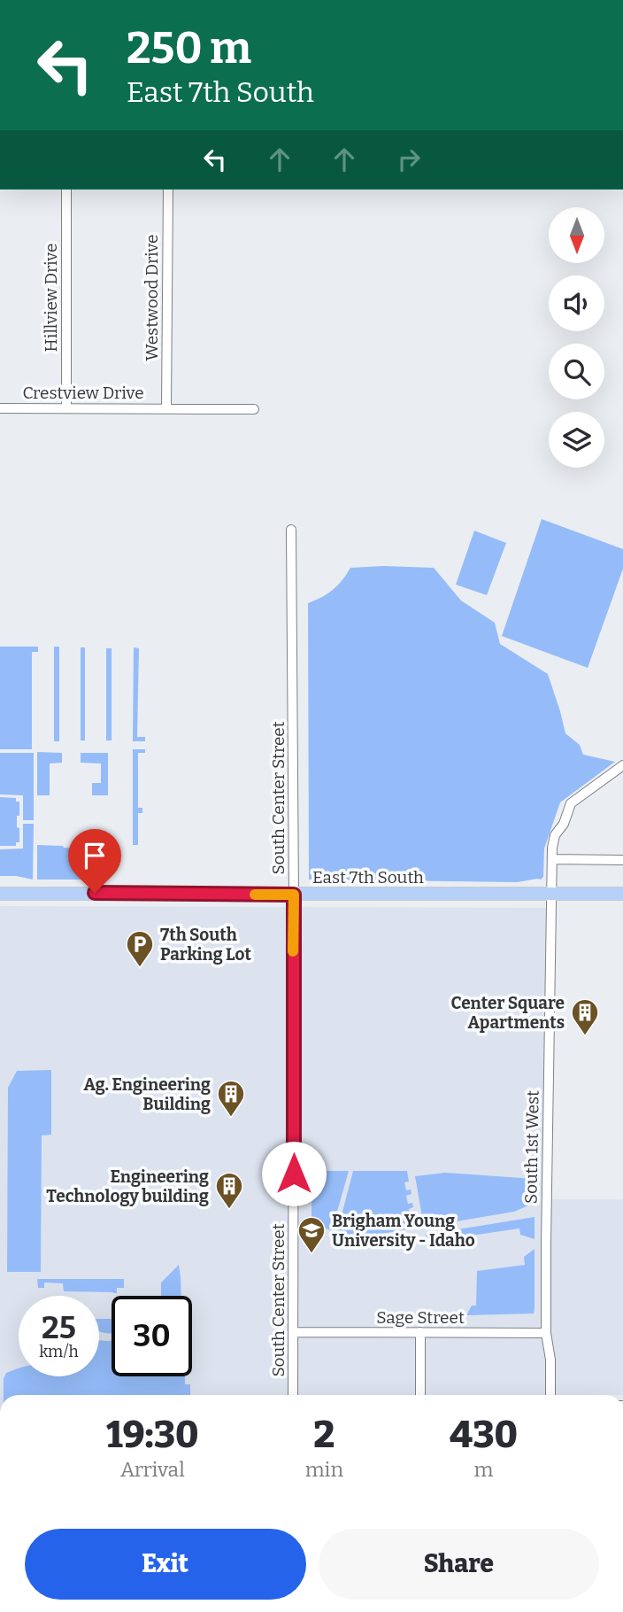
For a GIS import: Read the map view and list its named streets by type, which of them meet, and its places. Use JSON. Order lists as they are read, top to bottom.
{
  "streets": {
    "main road": ["East 7th South"],
    "street": [
      "Hillview Drive",
      "Westwood Drive",
      "Crestview Drive",
      "South Center Street",
      "South 1st West",
      "Sage Street"
    ]
  },
  "crossings": [
    ["Hillview Drive", "Crestview Drive"],
    ["Westwood Drive", "Crestview Drive"],
    ["South Center Street", "East 7th South"],
    ["South Center Street", "Sage Street"],
    ["East 7th South", "South 1st West"],
    ["South 1st West", "Sage Street"]
  ],
  "places": {
    "parking": ["7th South Parking Lot"],
    "building": ["Center Square Apartments", "Ag. Engineering Building", "Engineering Technology building"],
    "school or university": ["Brigham Young University - Idaho"]
  },
  "north": "bottom",
  "page": {
    "turn": ["250 m", "East 7th South"],
    "speed": "25 km/h",
    "limit": "30",
    "eta": [
      "19:30",
      "Arrival",
      "2",
      "min",
      "430",
      "m"
    ],
    "buttons": ["Exit", "Share"]
  }
}
